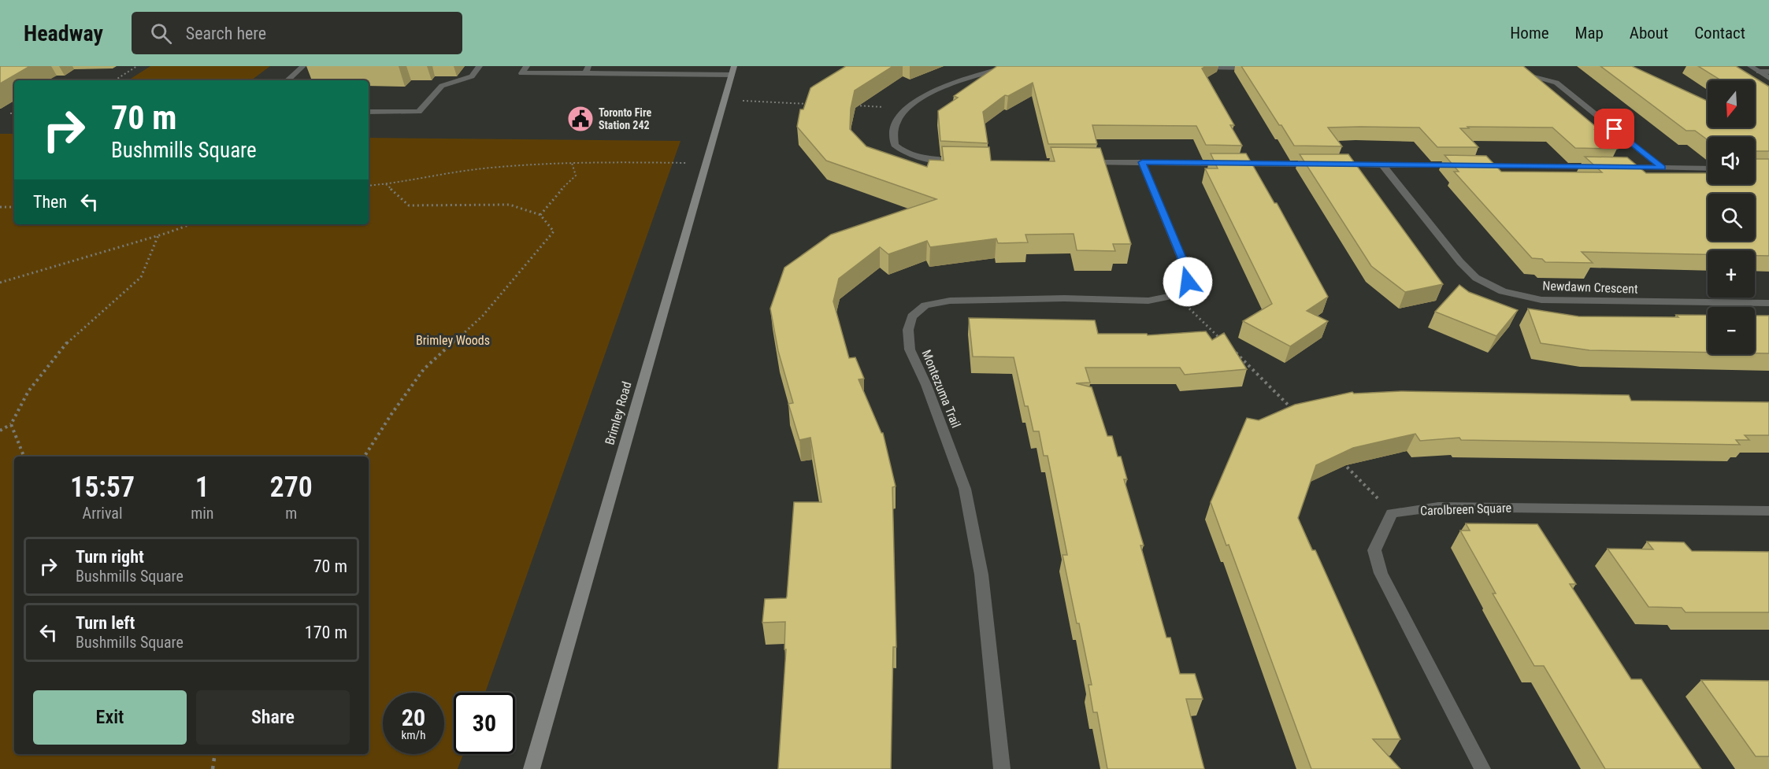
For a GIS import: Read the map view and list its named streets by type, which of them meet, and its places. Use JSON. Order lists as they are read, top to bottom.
{
  "streets": {
    "main road": ["Brimley Road"],
    "street": ["Newdawn Crescent", "Montezuma Trail", "Carolbreen Square"]
  },
  "parks": ["Brimley Woods"],
  "places": {
    "public building": ["Toronto Fire Station 242"]
  },
  "north": "bottom",
  "page": {
    "header": "Headway",
    "search": "Search here",
    "nav": [
      "Home",
      "Map",
      "About",
      "Contact"
    ],
    "map_buttons": ["+", "−"],
    "turn": ["70 m", "Bushmills Square"],
    "then": "Then",
    "eta": [
      "15:57",
      "Arrival",
      "1",
      "min",
      "270",
      "m"
    ],
    "list": [
      {
        "name": "Turn right",
        "note": "Bushmills Square",
        "value": "70 m"
      },
      {
        "name": "Turn left",
        "note": "Bushmills Square",
        "value": "170 m"
      }
    ],
    "buttons": ["Exit", "Share"],
    "speed": "20 km/h",
    "limit": "30"
  }
}
